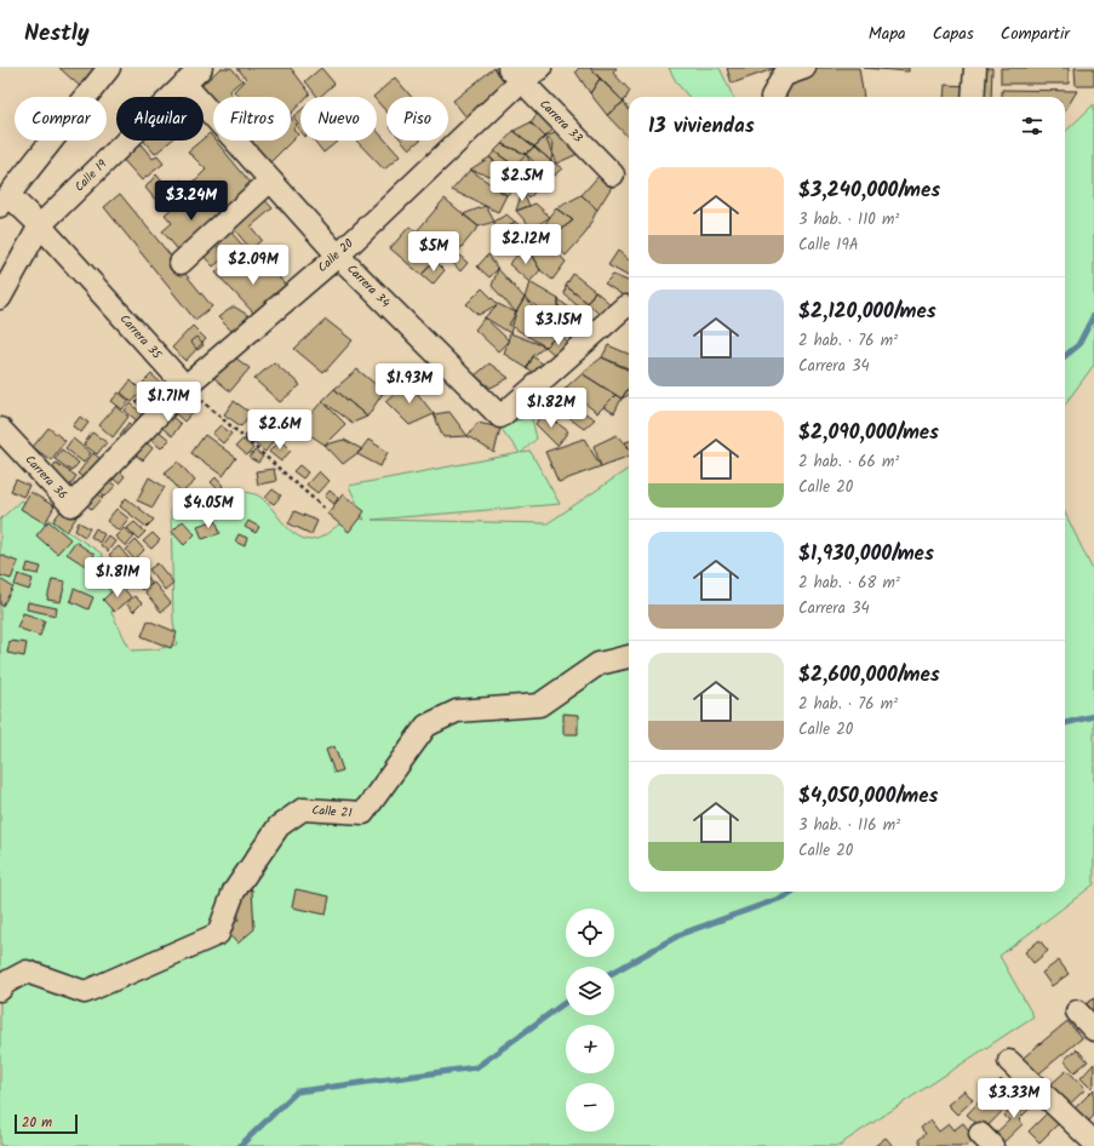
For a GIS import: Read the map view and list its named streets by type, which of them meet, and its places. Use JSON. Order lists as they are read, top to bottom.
{
  "streets": {
    "street": [
      "Carrera 33",
      "Calle 19",
      "Calle 20",
      "Carrera 34",
      "Carrera 35",
      "Carrera 36",
      "Calle 21"
    ]
  },
  "crossings": [
    ["Carrera 33", "Calle 20"],
    ["Calle 19", "Carrera 34"],
    ["Calle 19", "Carrera 35"],
    ["Calle 20", "Carrera 34"],
    ["Calle 20", "Carrera 35"],
    ["Calle 20", "Carrera 36"]
  ],
  "scale_bar": "20 m",
  "page": {
    "header": "Nestly",
    "nav": ["Mapa", "Capas", "Compartir"],
    "chip": [
      "Comprar",
      "Alquilar",
      "Filtros",
      "Nuevo",
      "Piso"
    ],
    "heading": "13 viviendas",
    "list": [
      {
        "name": "$3,240,000/mes",
        "note": "3 hab. · 110 m² · Calle 19A"
      },
      {
        "name": "$2,120,000/mes",
        "note": "2 hab. · 76 m² · Carrera 34"
      },
      {
        "name": "$2,090,000/mes",
        "note": "2 hab. · 66 m² · Calle 20"
      },
      {
        "name": "$1,930,000/mes",
        "note": "2 hab. · 68 m² · Carrera 34"
      },
      {
        "name": "$2,600,000/mes",
        "note": "2 hab. · 76 m² · Calle 20"
      },
      {
        "name": "$4,050,000/mes",
        "note": "3 hab. · 116 m² · Calle 20"
      }
    ],
    "price": [
      "$2.5M",
      "$3.24M",
      "$2.12M",
      "$5M",
      "$2.09M",
      "$3.15M",
      "$1.93M",
      "$1.71M",
      "$1.82M",
      "$2.6M",
      "$4.05M",
      "$1.81M",
      "$3.33M"
    ],
    "map_buttons": ["+", "−"],
    "scale": "20 m"
  }
}
